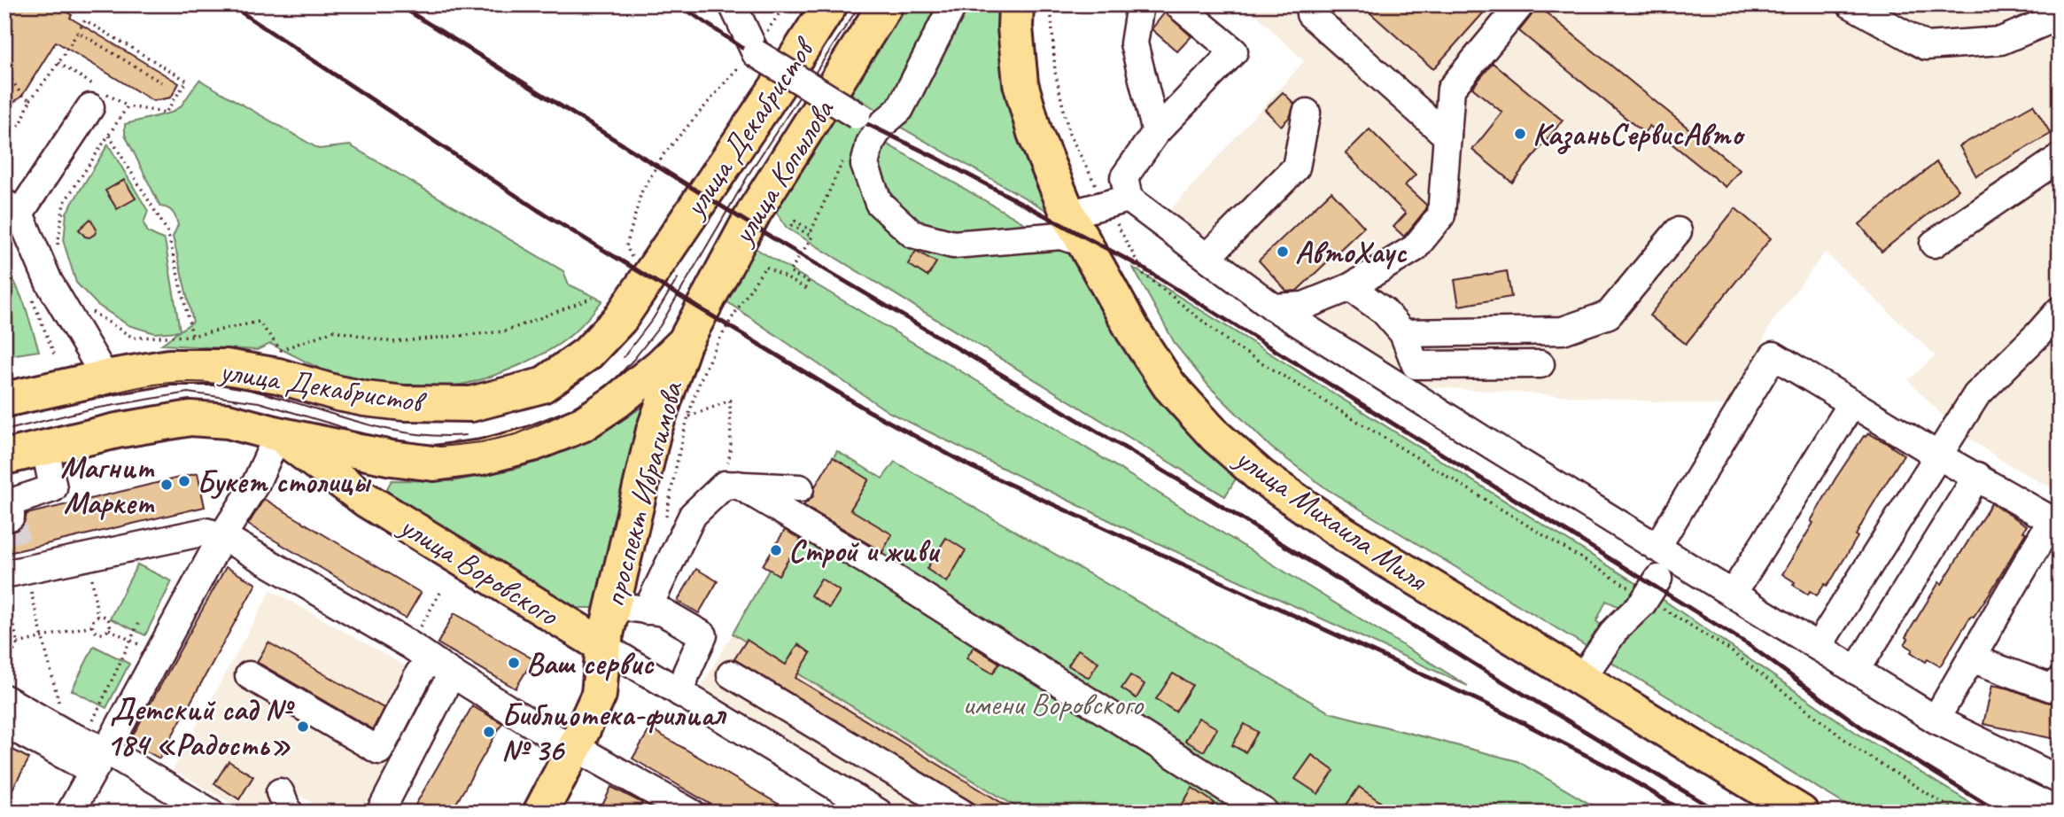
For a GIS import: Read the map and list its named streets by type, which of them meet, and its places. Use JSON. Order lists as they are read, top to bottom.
{
  "streets": {
    "main road": [
      "улица Декабристов",
      "улица Копылова",
      "проспект Ибрагимова",
      "улица Михаила Миля",
      "улица Воровского"
    ]
  },
  "crossings": [
    ["улица Декабристов", "улица Копылова"],
    ["улица Декабристов", "проспект Ибрагимова"],
    ["улица Декабристов", "улица Воровского"],
    ["улица Копылова", "проспект Ибрагимова"],
    ["проспект Ибрагимова", "улица Воровского"]
  ],
  "parks": ["имени Воровского"],
  "places": [
    "КазаньСервисАвто",
    "АвтоХаус",
    "Букет столицы",
    "Магнит Маркет",
    "Строй и живи",
    "Ваш сервис",
    "Детский сад № 184 «Радость»",
    "Библиотека-филиал № 36"
  ]
}
